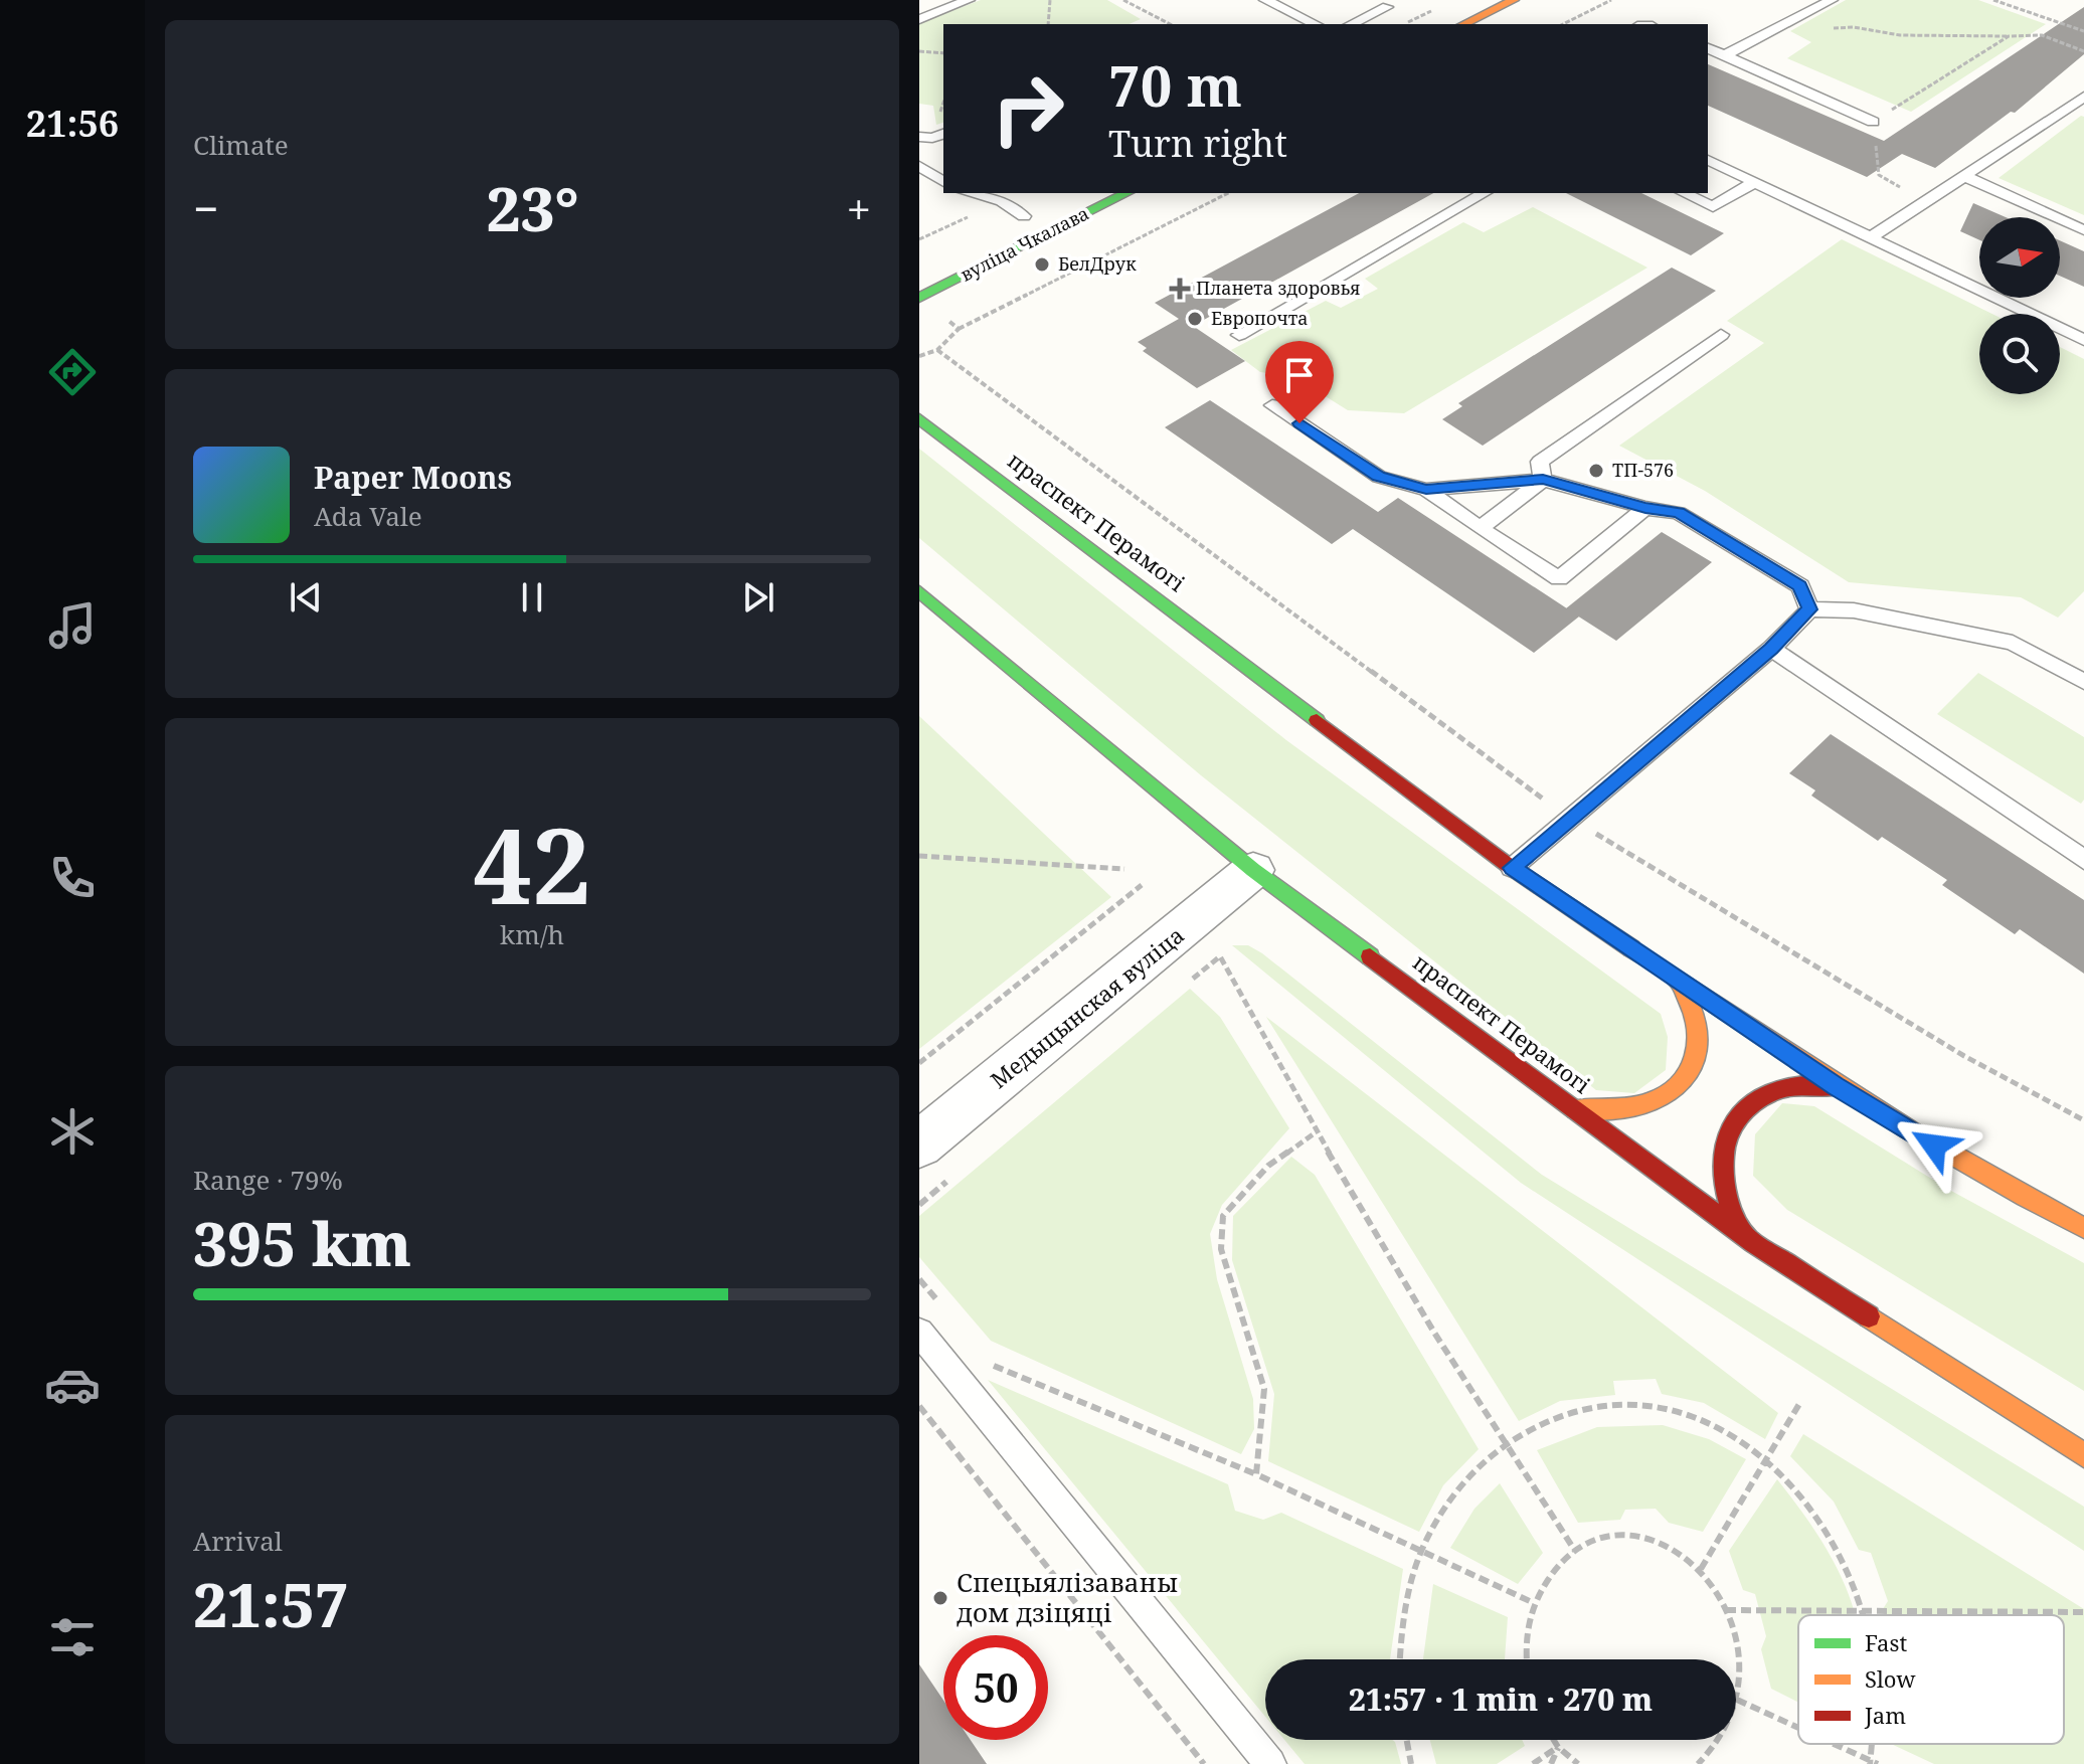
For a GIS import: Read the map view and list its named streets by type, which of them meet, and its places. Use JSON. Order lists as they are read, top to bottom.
{
  "streets": {
    "main road": ["вуліца Чкалава", "праспект Перамогі"],
    "street": ["Медыцынская вуліца"]
  },
  "crossings": [
    ["праспект Перамогі", "Медыцынская вуліца"]
  ],
  "places": {
    "other": [
      "БелДрук",
      "Европочта",
      "ТП-576",
      "Спецыялізаваны дом дзіцяці"
    ],
    "health": ["Планета здоровья"]
  },
  "legend": ["Fast", "Slow", "Jam"],
  "north": "right",
  "page": {
    "tabs": "21:56",
    "tile": [
      "Climate",
      ["42", "km/h"],
      ["Range · 79%", "395 km"],
      ["Arrival", "21:57"]
    ],
    "turn": ["70 m", "Turn right"],
    "heat": ["−", "23°", "+"],
    "song": ["Paper Moons", "Ada Vale"],
    "limit": "50",
    "trip": "21:57 · 1 min · 270 m"
  }
}
